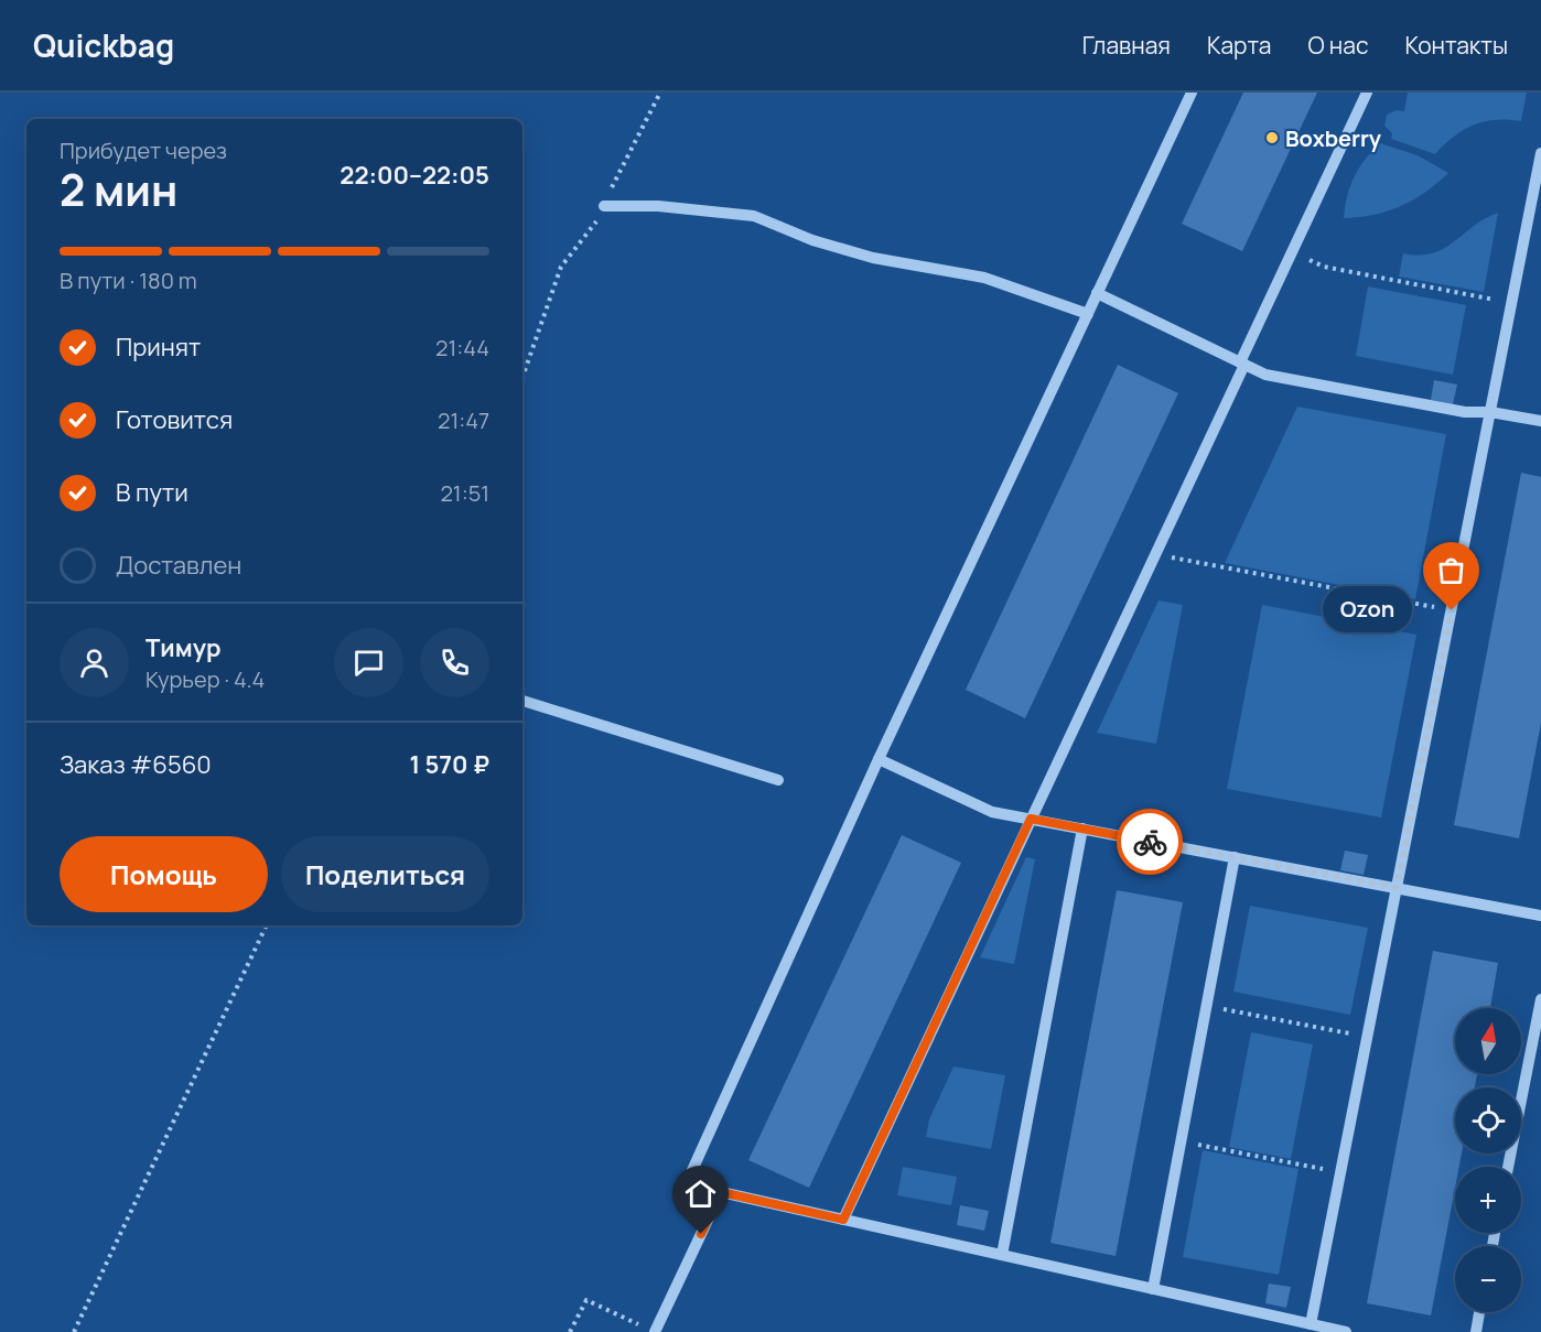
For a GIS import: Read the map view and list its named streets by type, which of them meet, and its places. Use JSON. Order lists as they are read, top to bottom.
{
  "places": ["Boxberry", "Ozon"],
  "north": "top",
  "page": {
    "header": "Quickbag",
    "nav": [
      "Главная",
      "Карта",
      "О нас",
      "Контакты"
    ],
    "heading": ["2 мин", "Прибудет через", "22:00–22:05"],
    "panel": [
      "Тимур",
      "Курьер · 4.4",
      "Заказ #6560",
      "1 570 ₽"
    ],
    "bar": "В пути · 180 m",
    "list": [
      ["Принят", "21:44"],
      ["Готовится", "21:47"],
      ["В пути", "21:51"],
      "Доставлен"
    ],
    "bubble": "Ozon",
    "buttons": ["Помощь", "Поделиться"],
    "map_buttons": ["+", "−"]
  }
}
